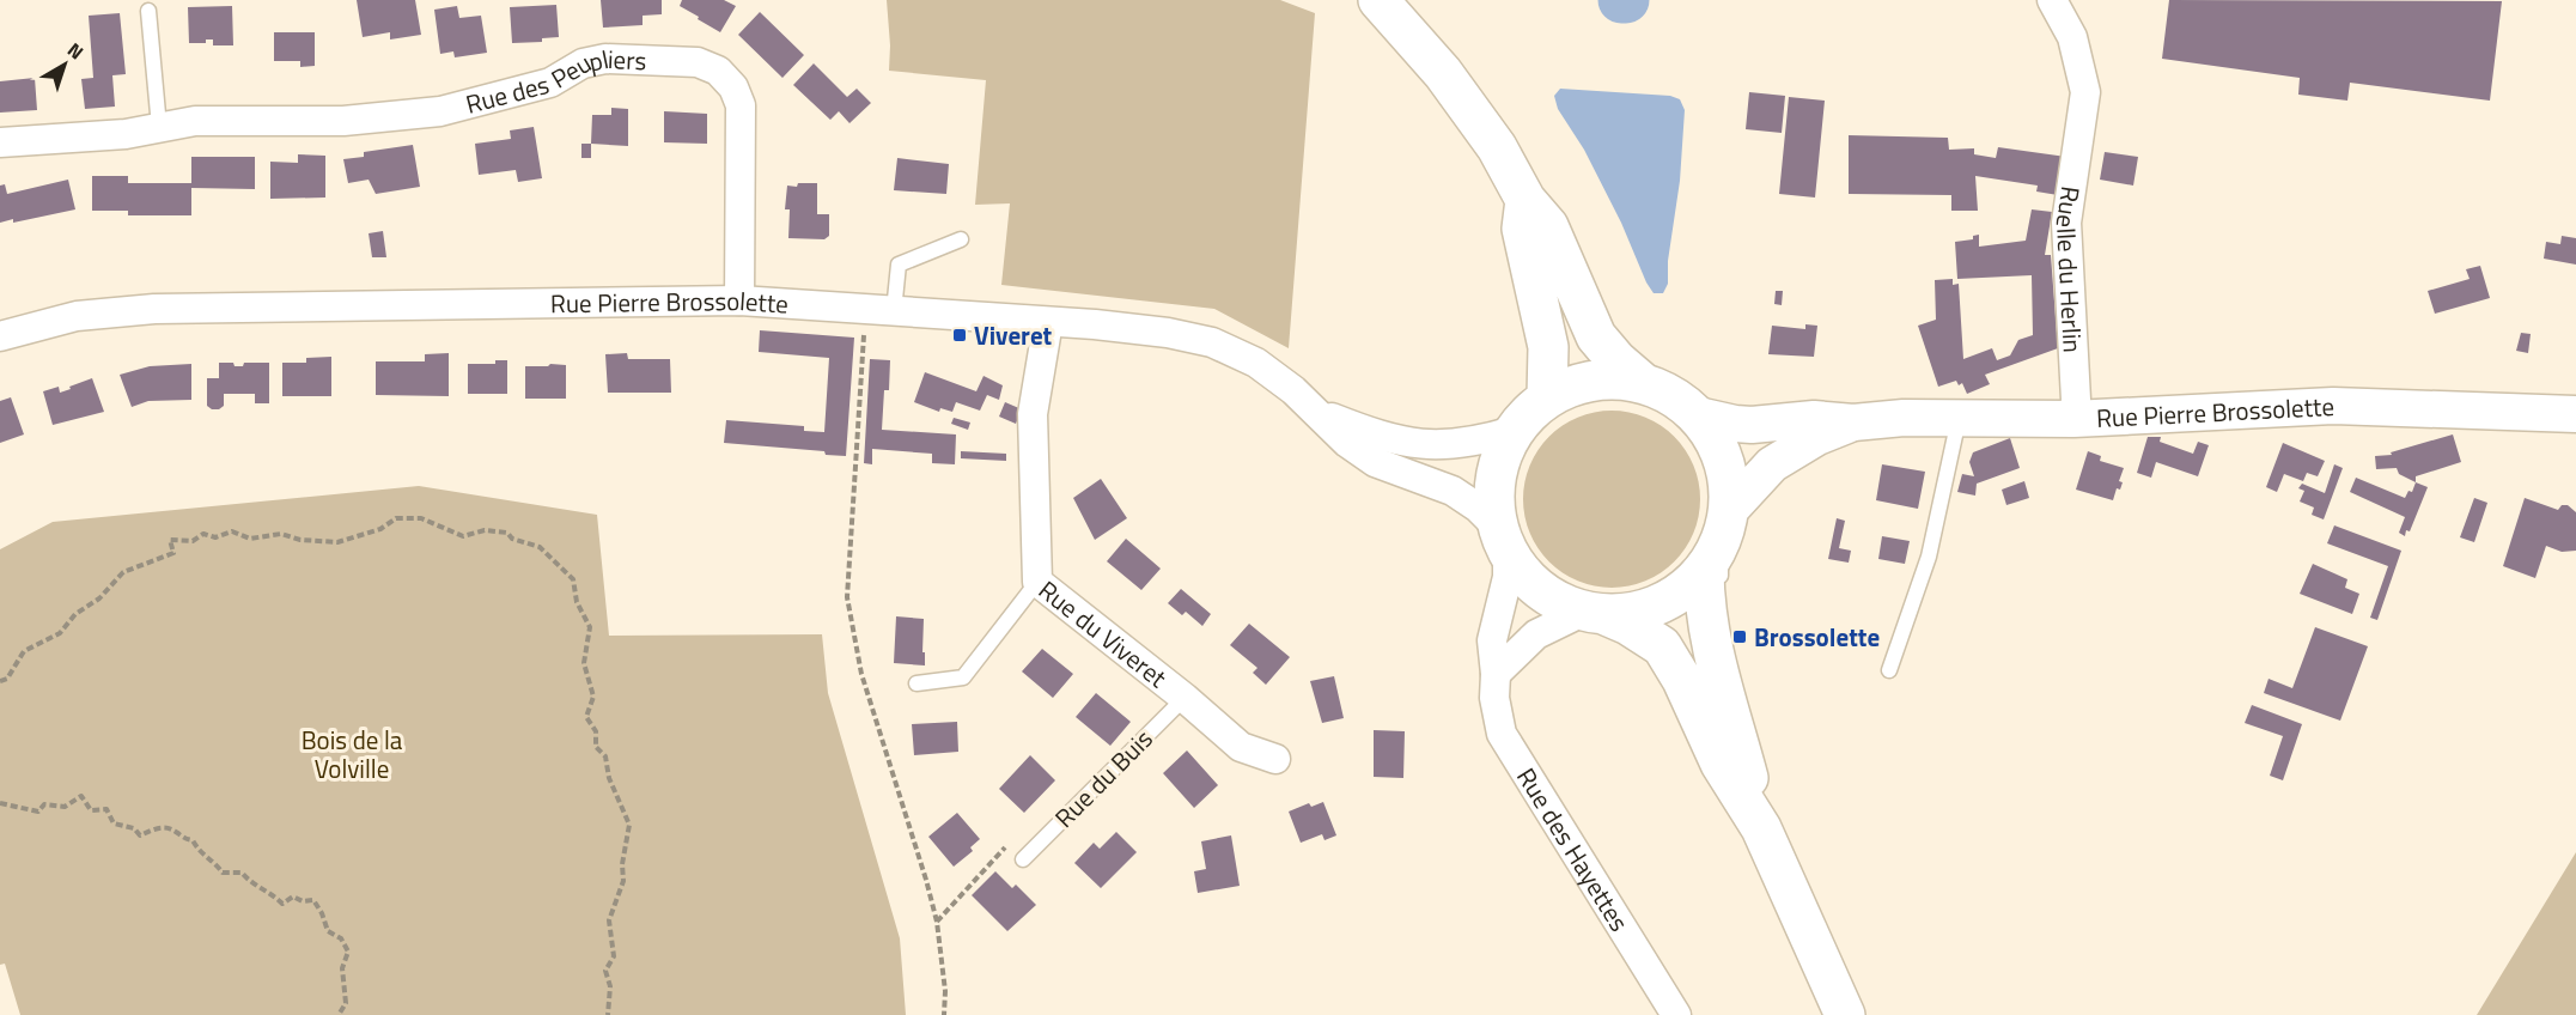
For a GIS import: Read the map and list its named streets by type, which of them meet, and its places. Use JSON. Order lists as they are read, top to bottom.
{
  "streets": {
    "street": [
      "Rue des Peupliers",
      "Ruelle du Herlin",
      "Rue Pierre Brossolette",
      "Rue du Viveret",
      "Rue des Hayettes"
    ],
    "lane": ["Rue du Buis"]
  },
  "crossings": [
    ["Rue des Peupliers", "Rue Pierre Brossolette"],
    ["Ruelle du Herlin", "Rue Pierre Brossolette"],
    ["Rue Pierre Brossolette", "Rue du Viveret"],
    ["Rue Pierre Brossolette", "Rue des Hayettes"],
    ["Rue du Viveret", "Rue du Buis"]
  ],
  "parks": ["Bois de la Volville"],
  "places": {
    "transit": ["Viveret", "Brossolette"]
  },
  "north": "top right"
}
